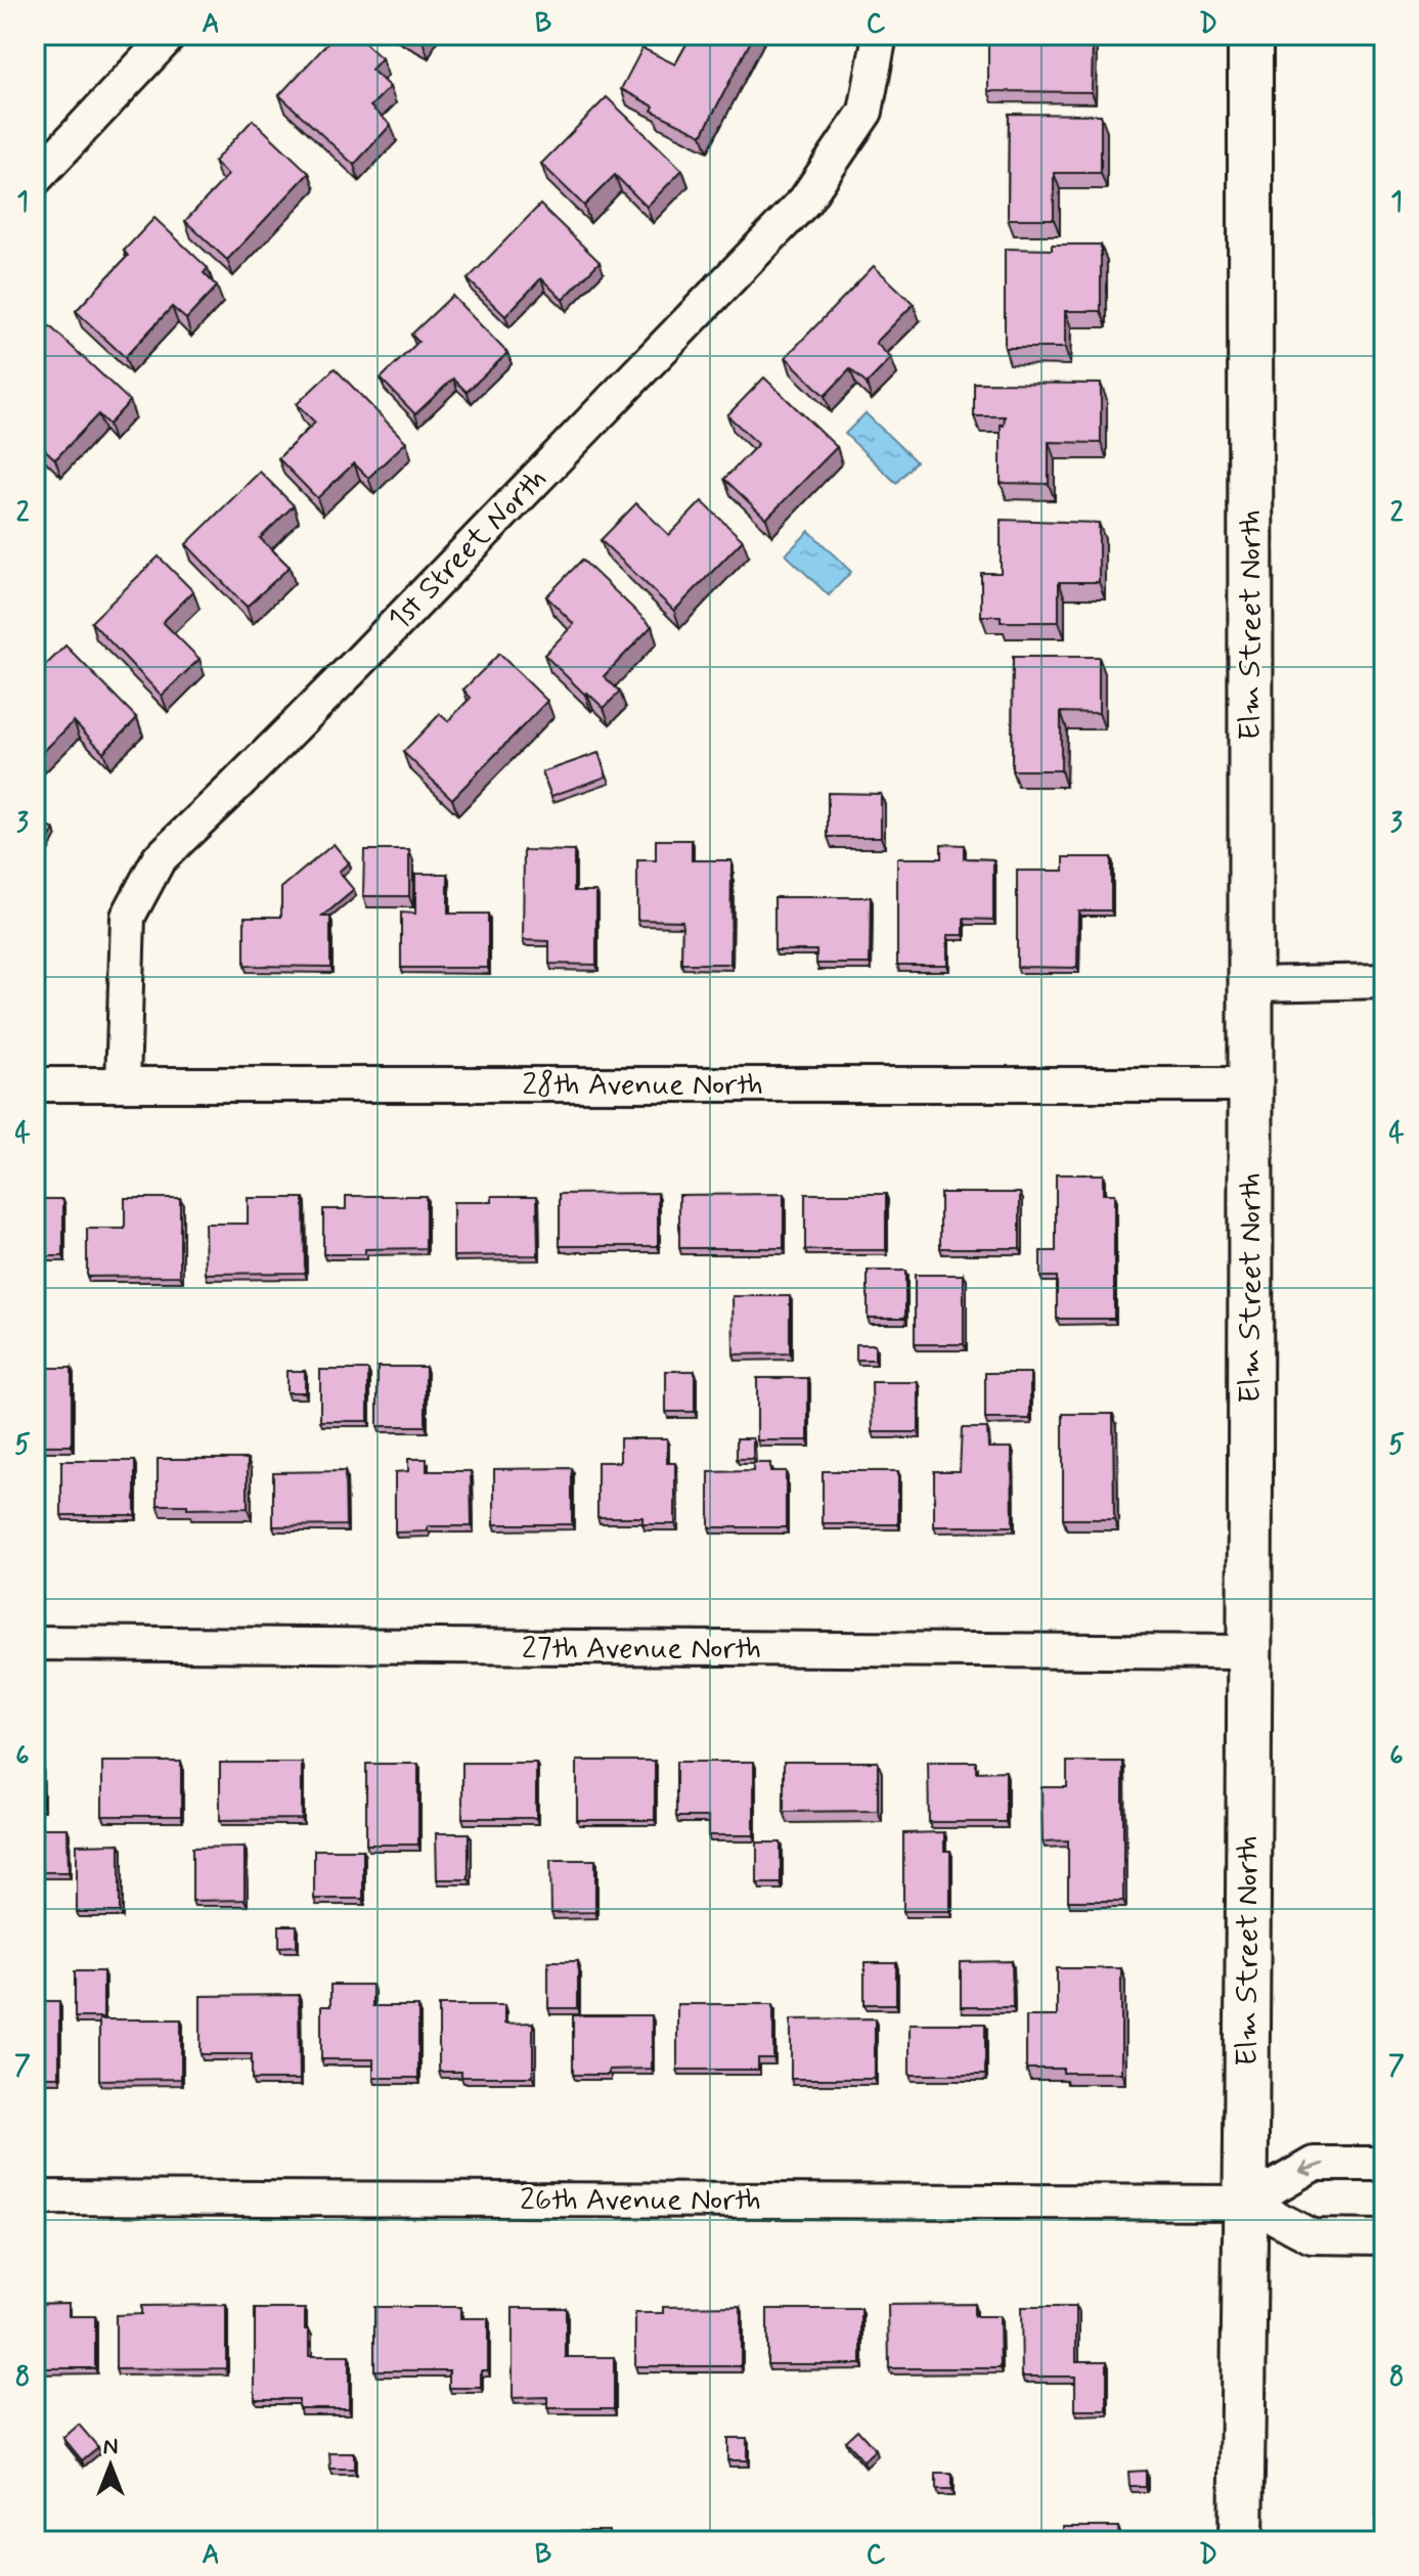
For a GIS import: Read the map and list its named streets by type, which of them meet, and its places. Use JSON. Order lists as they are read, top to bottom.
{
  "streets": {
    "street": [
      "1st Street North",
      "Elm Street North",
      "28th Avenue North",
      "27th Avenue North",
      "26th Avenue North"
    ]
  },
  "crossings": [
    ["1st Street North", "28th Avenue North"],
    ["Elm Street North", "28th Avenue North"],
    ["Elm Street North", "27th Avenue North"],
    ["Elm Street North", "26th Avenue North"]
  ],
  "north": "top",
  "grid": {
    "columns": [
      "A",
      "B",
      "C",
      "D"
    ],
    "rows": [
      "1",
      "2",
      "3",
      "4",
      "5",
      "6",
      "7",
      "8"
    ]
  }
}
